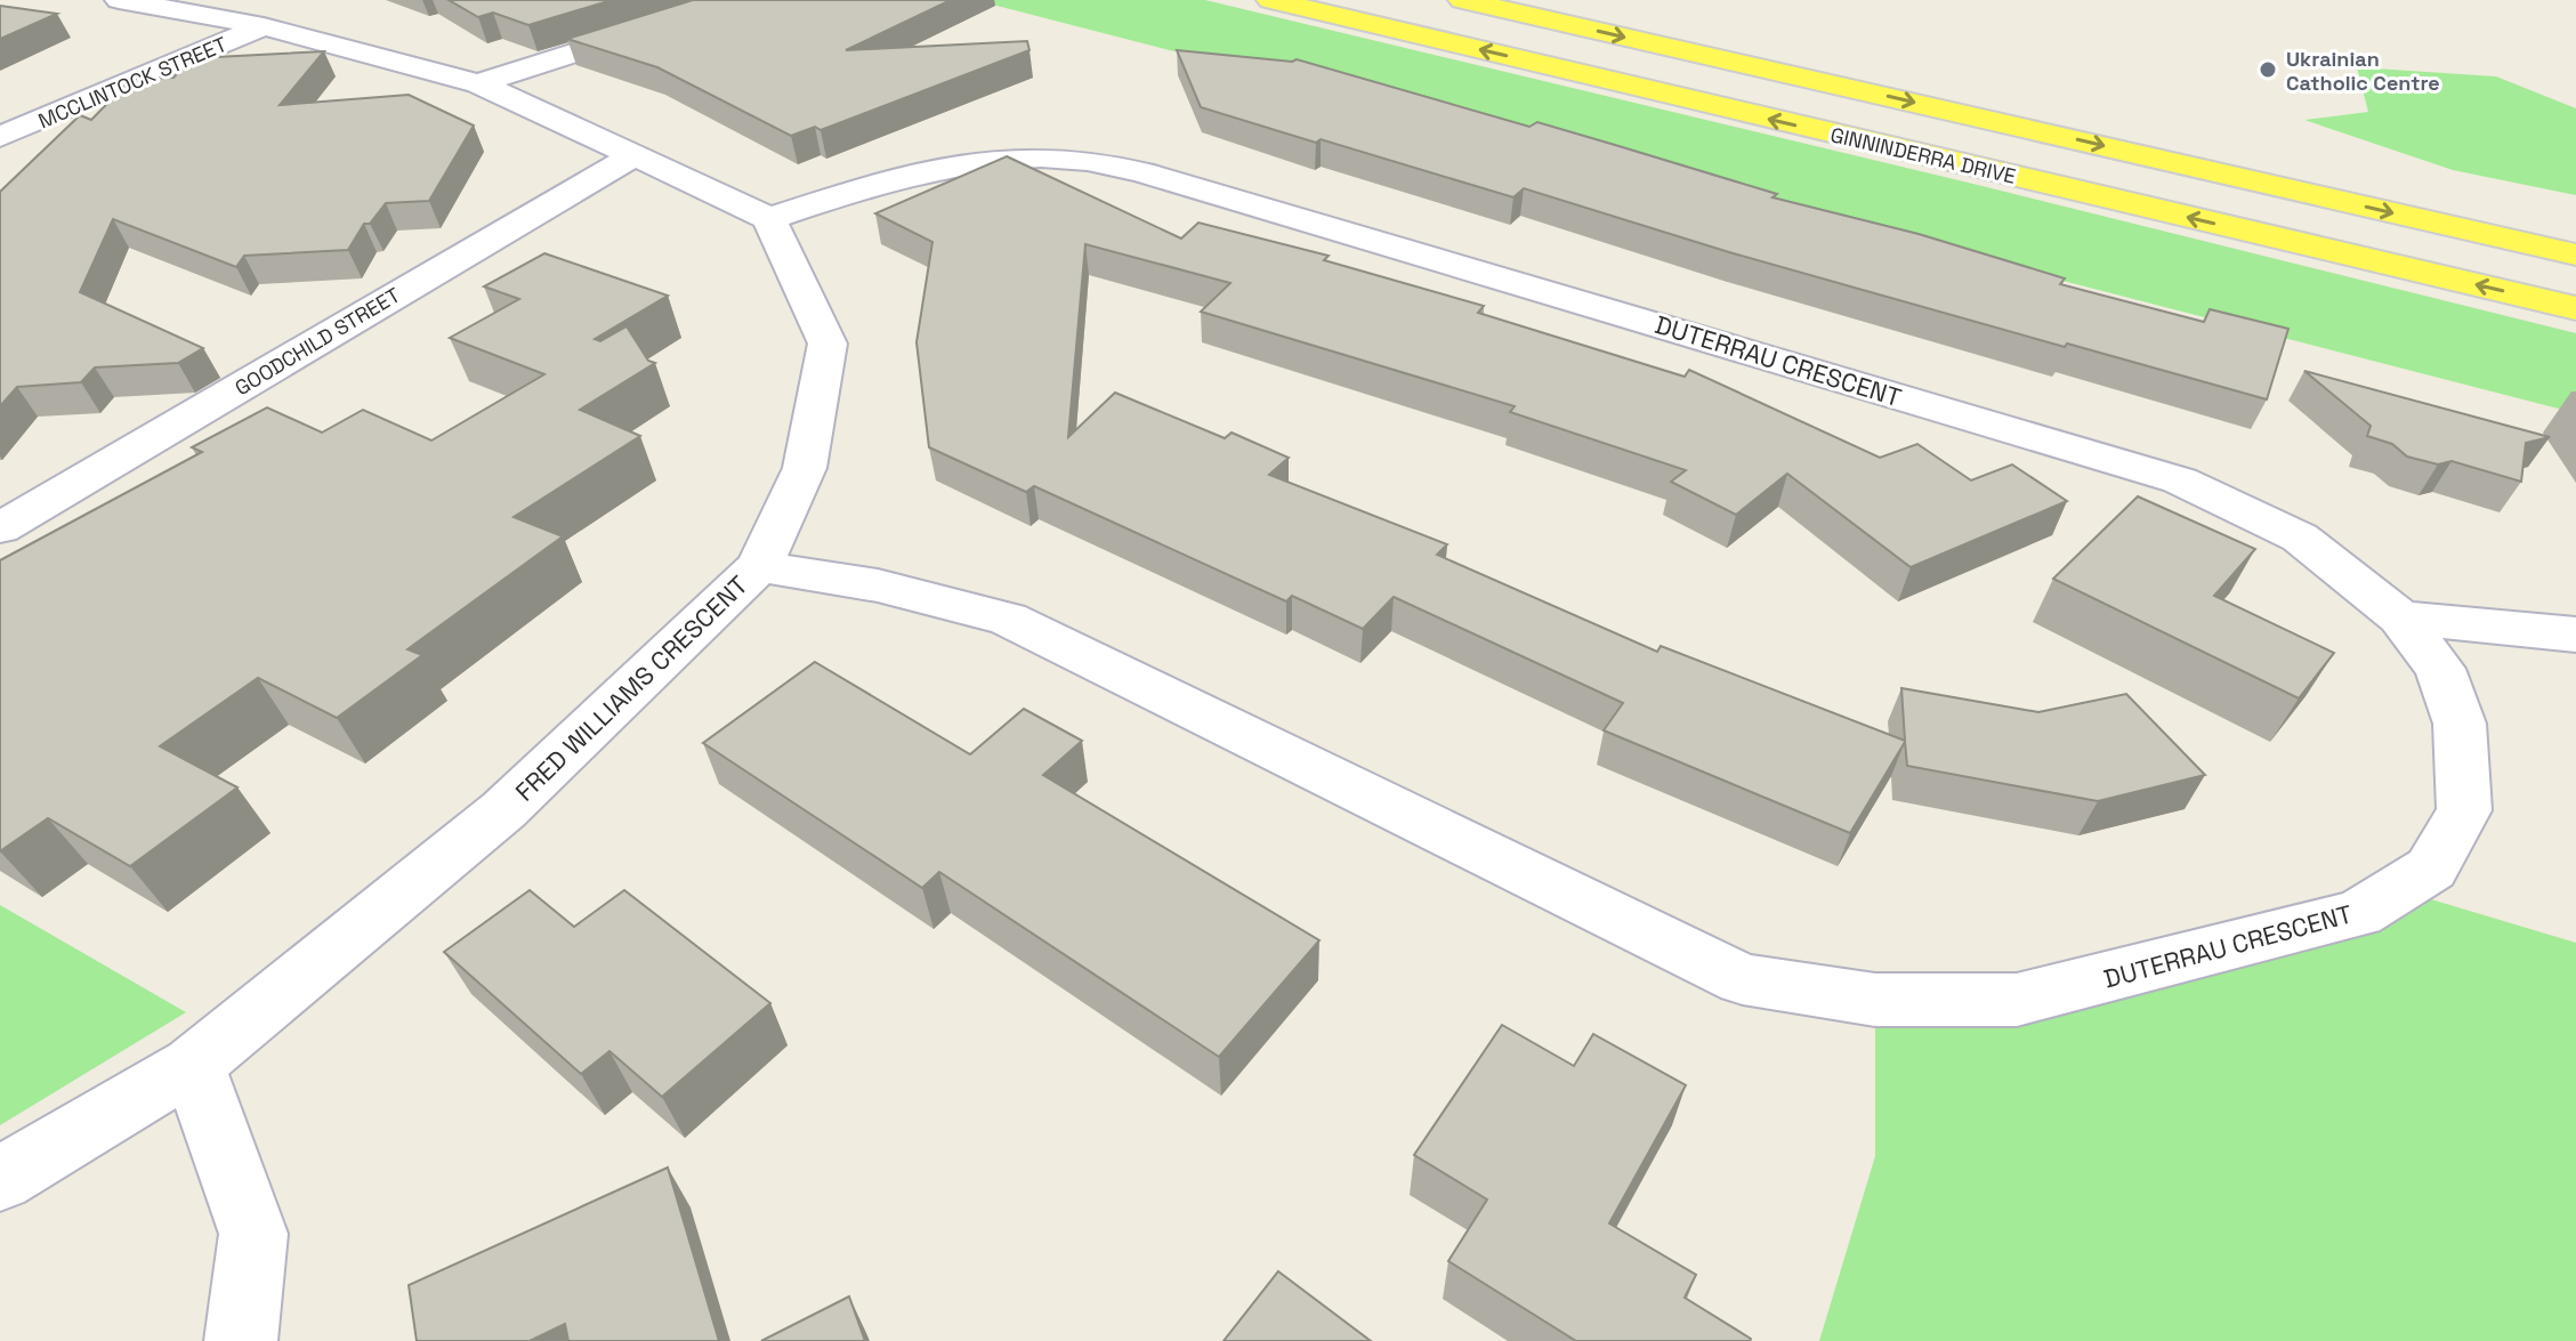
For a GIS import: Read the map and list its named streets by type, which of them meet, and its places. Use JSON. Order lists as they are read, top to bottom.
{
  "streets": {
    "main road": ["GINNINDERRA DRIVE"],
    "street": [
      "MCCLINTOCK STREET",
      "GOODCHILD STREET",
      "DUTERRAU CRESCENT",
      "FRED WILLIAMS CRESCENT"
    ]
  },
  "crossings": [
    ["DUTERRAU CRESCENT", "FRED WILLIAMS CRESCENT"]
  ],
  "places": ["Ukrainian Catholic Centre"]
}
